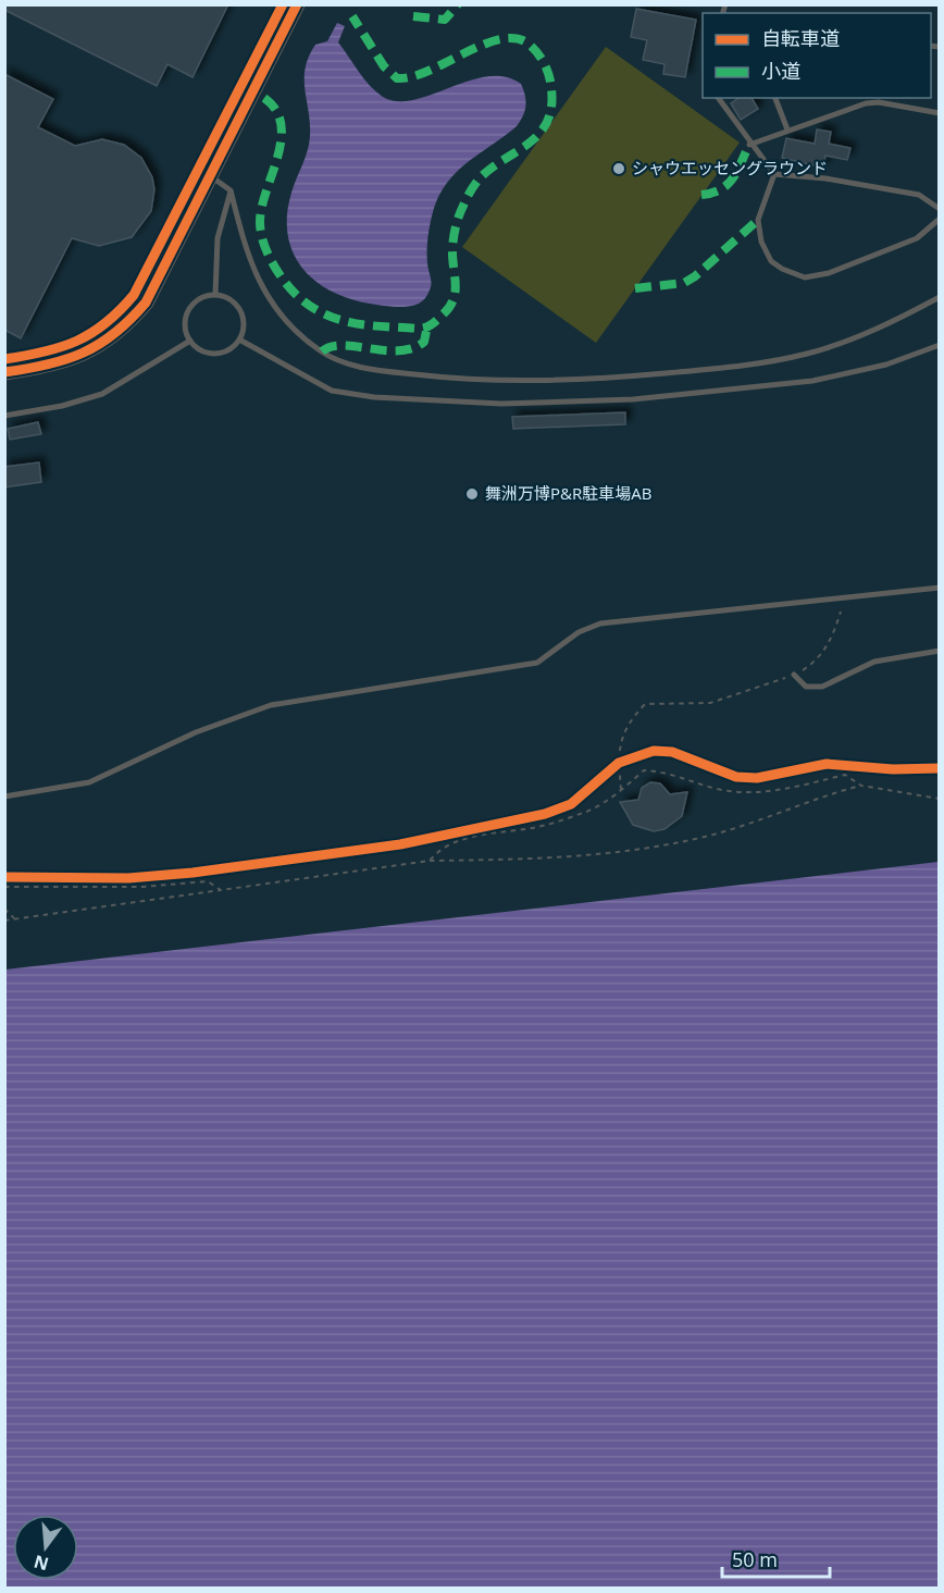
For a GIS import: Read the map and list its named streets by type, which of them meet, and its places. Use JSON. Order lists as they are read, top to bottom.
{
  "places": ["シャウエッセングラウンド", "舞洲万博P&R駐車場AB"],
  "legend": ["自転車道", "小道"],
  "scale_bar": "50 m",
  "north": "bottom"
}
